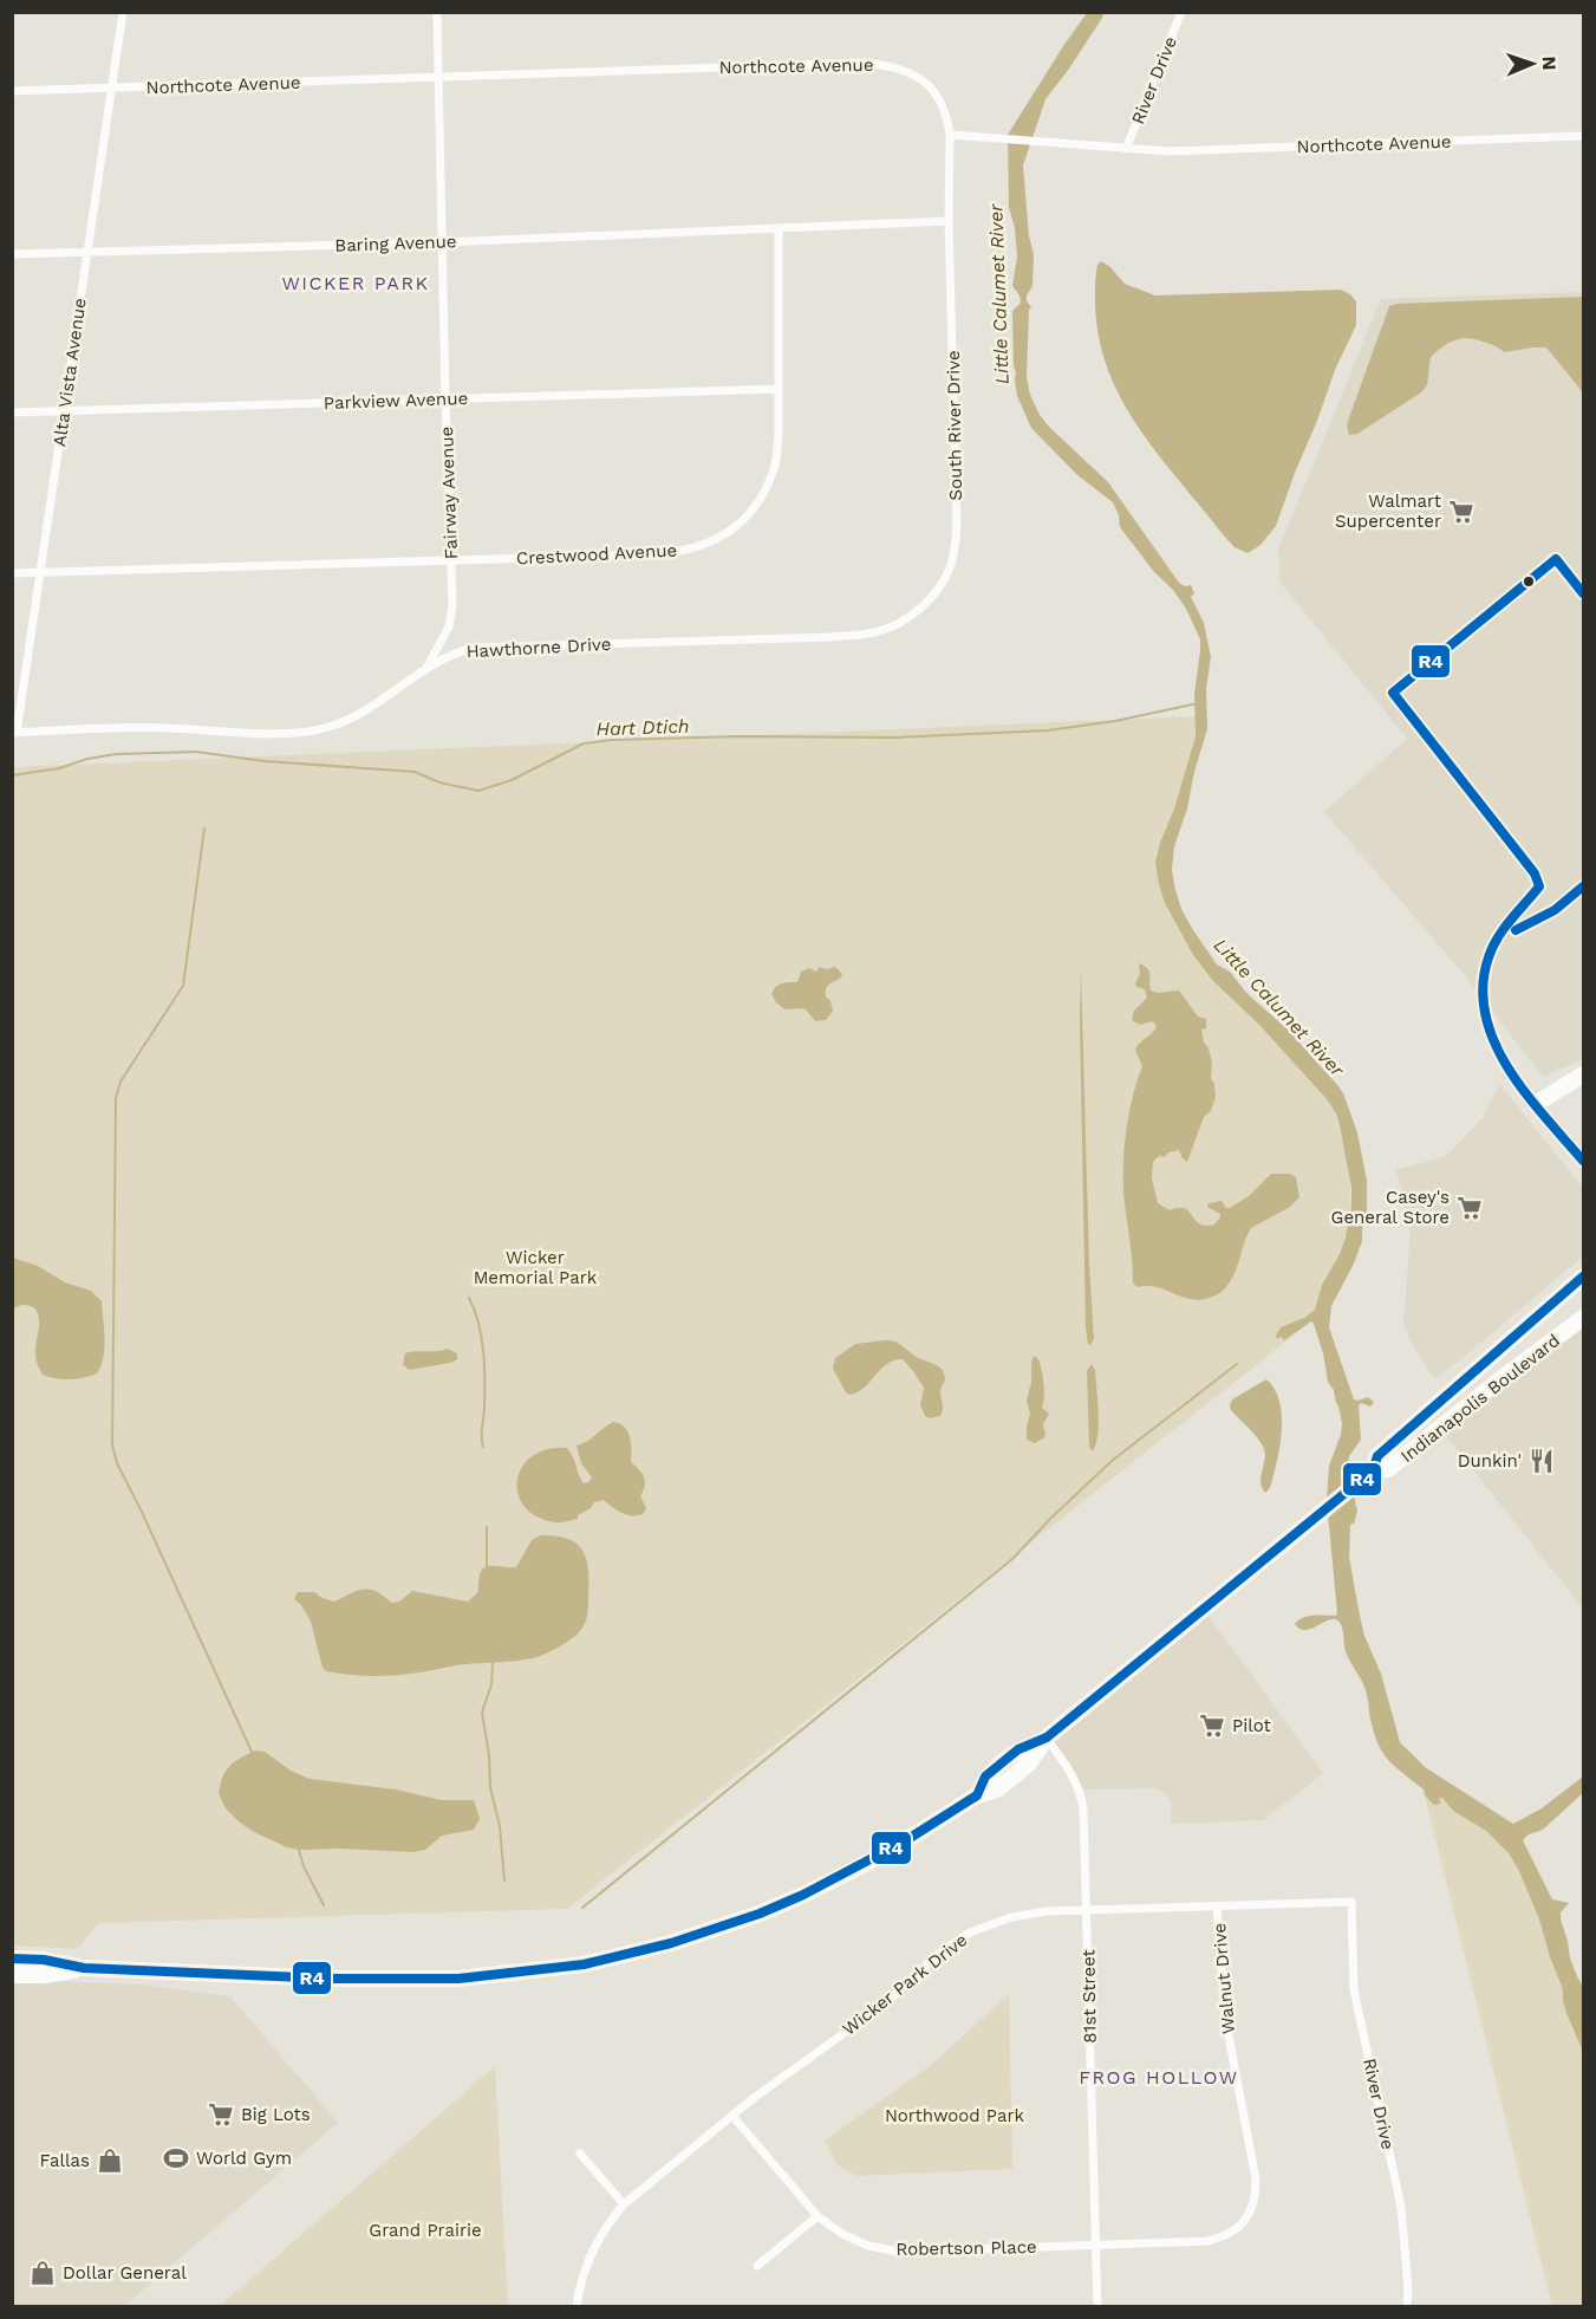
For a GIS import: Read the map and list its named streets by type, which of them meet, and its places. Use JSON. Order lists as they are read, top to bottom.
{
  "streets": {
    "highway": ["Indianapolis Boulevard"],
    "street": [
      "Northcote Avenue",
      "River Drive",
      "Baring Avenue",
      "Alta Vista Avenue",
      "Parkview Avenue",
      "South River Drive",
      "Fairway Avenue",
      "Crestwood Avenue",
      "Hawthorne Drive",
      "Walnut Drive",
      "Wicker Park Drive",
      "81st Street",
      "Robertson Place"
    ]
  },
  "crossings": [
    ["Northcote Avenue", "River Drive"],
    ["Northcote Avenue", "Alta Vista Avenue"],
    ["Northcote Avenue", "South River Drive"],
    ["Northcote Avenue", "Fairway Avenue"],
    ["River Drive", "Wicker Park Drive"],
    ["Baring Avenue", "Alta Vista Avenue"],
    ["Baring Avenue", "Fairway Avenue"],
    ["Baring Avenue", "Crestwood Avenue"],
    ["Alta Vista Avenue", "Parkview Avenue"],
    ["Alta Vista Avenue", "Crestwood Avenue"],
    ["Alta Vista Avenue", "Hawthorne Drive"],
    ["Parkview Avenue", "Fairway Avenue"],
    ["Parkview Avenue", "Crestwood Avenue"],
    ["South River Drive", "Hawthorne Drive"],
    ["Fairway Avenue", "Crestwood Avenue"],
    ["Fairway Avenue", "Hawthorne Drive"],
    ["Indianapolis Boulevard", "81st Street"],
    ["Walnut Drive", "Wicker Park Drive"],
    ["Walnut Drive", "Robertson Place"],
    ["Wicker Park Drive", "81st Street"],
    ["Wicker Park Drive", "Robertson Place"],
    ["81st Street", "Robertson Place"]
  ],
  "districts": ["WICKER PARK", "FROG HOLLOW"],
  "water": ["Little Calumet River", "Hart Dtich"],
  "parks": ["Wicker Memorial Park", "Northwood Park", "Grand Prairie"],
  "places": {
    "supermarket": [
      "Walmart Supercenter",
      "Casey's General Store",
      "Pilot",
      "Big Lots"
    ],
    "restaurant": ["Dunkin'"],
    "sports": ["World Gym"],
    "shop": ["Fallas", "Dollar General"]
  },
  "lines": ["transit line R4"],
  "north": "right"
}
